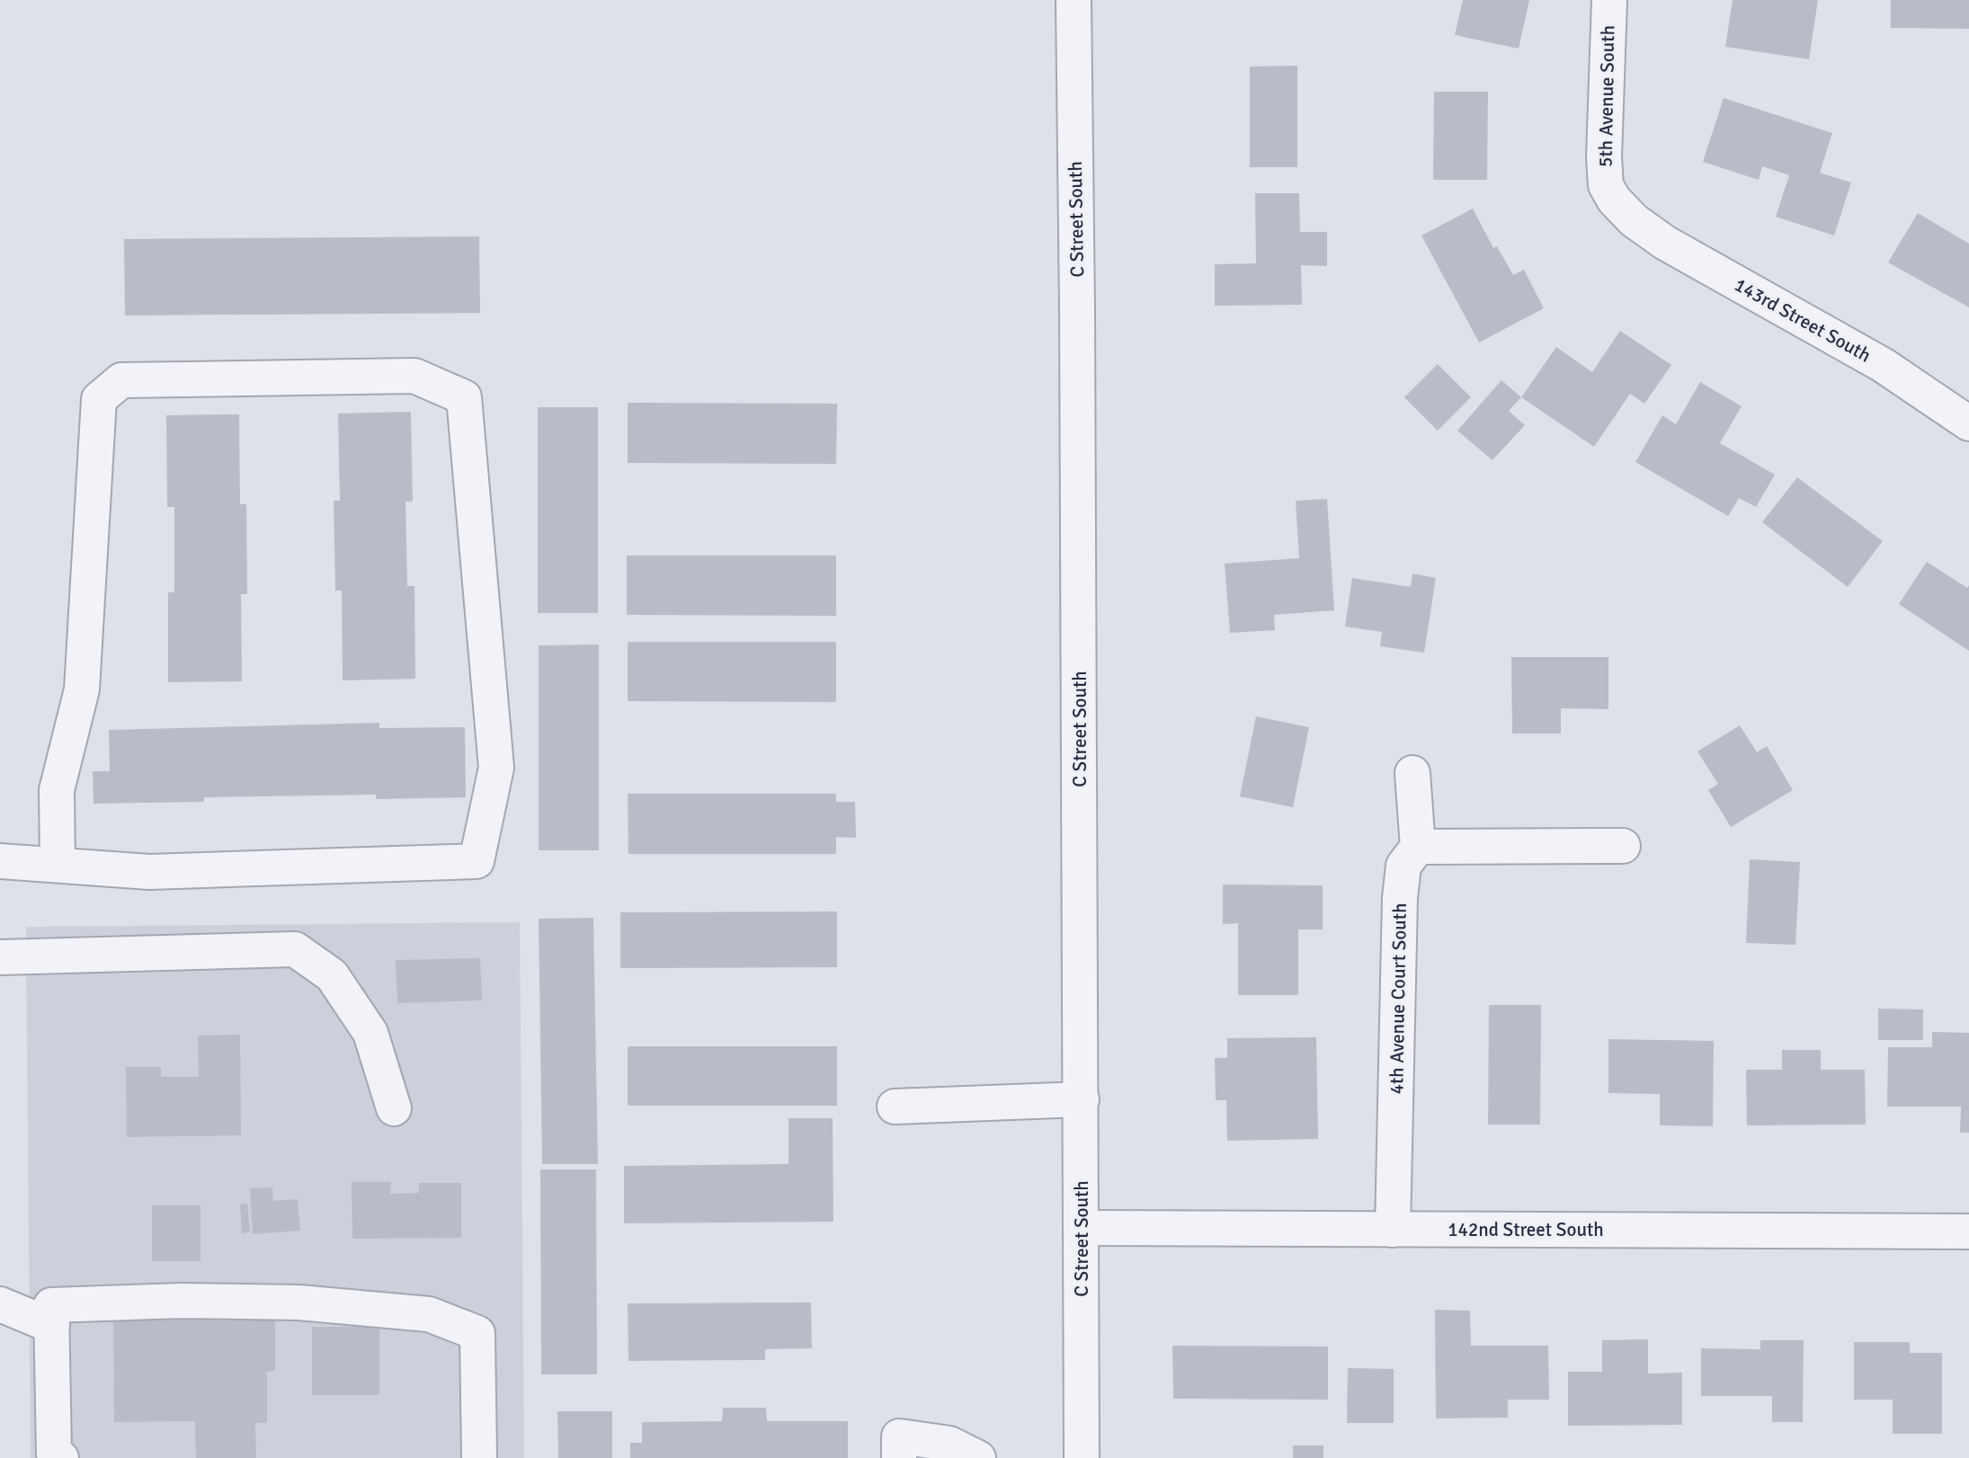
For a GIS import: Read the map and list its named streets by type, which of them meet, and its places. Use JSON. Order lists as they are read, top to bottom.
{
  "streets": {
    "street": [
      "5th Avenue South",
      "C Street South",
      "143rd Street South",
      "4th Avenue Court South",
      "142nd Street South"
    ]
  },
  "crossings": [
    ["5th Avenue South", "143rd Street South"],
    ["C Street South", "142nd Street South"],
    ["4th Avenue Court South", "142nd Street South"]
  ]
}
